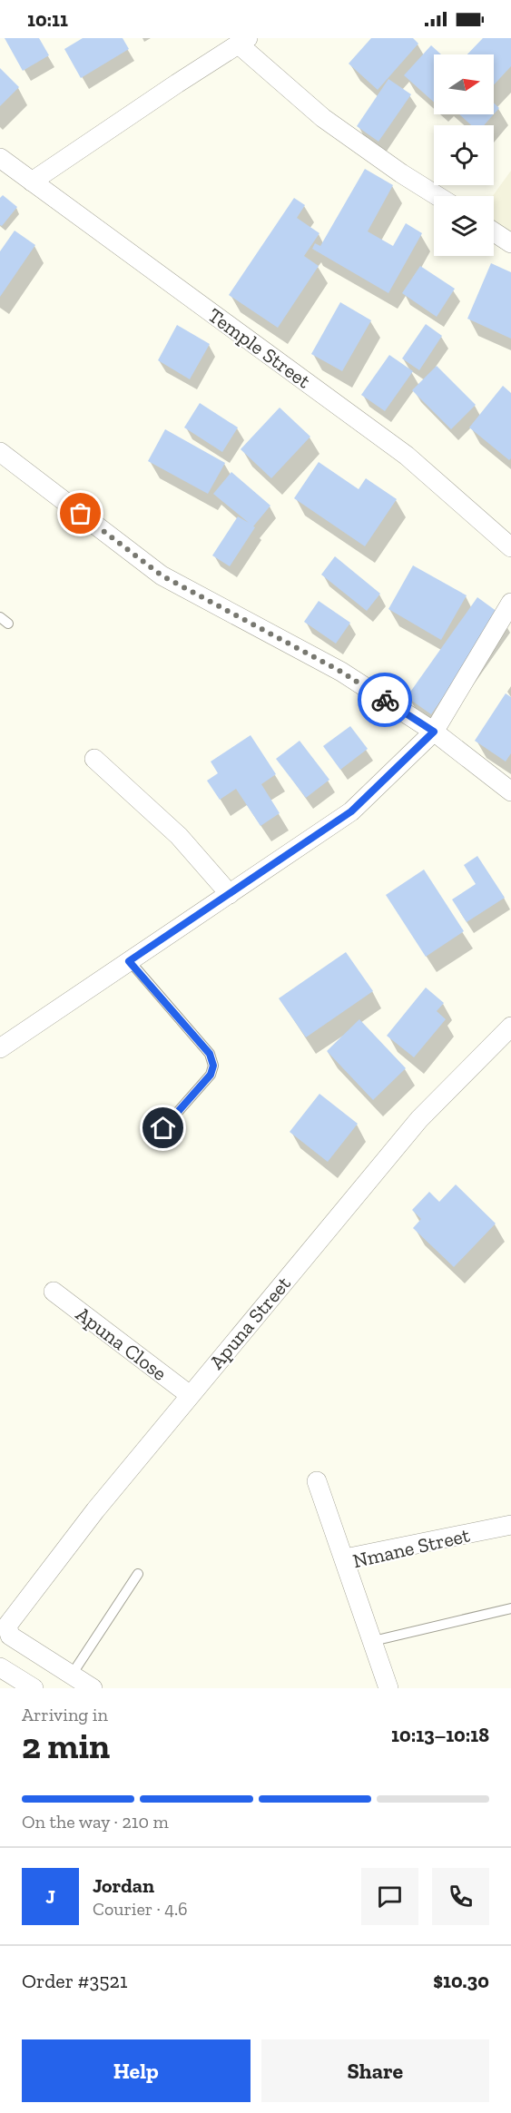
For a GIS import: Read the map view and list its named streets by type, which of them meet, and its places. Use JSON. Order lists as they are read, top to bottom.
{
  "streets": {
    "street": [
      "Temple Street",
      "Apuna Street",
      "Apuna Close",
      "Nmane Street"
    ]
  },
  "crossings": [
    ["Apuna Street", "Apuna Close"]
  ],
  "north": "right",
  "page": {
    "status": "10:11",
    "heading": ["2 min", "Arriving in", "10:13–10:18"],
    "panel": [
      "Jordan",
      "Courier · 4.6",
      "Order #3521",
      "$10.30"
    ],
    "bar": "On the way · 210 m",
    "round": "J",
    "buttons": ["Help", "Share"]
  }
}
